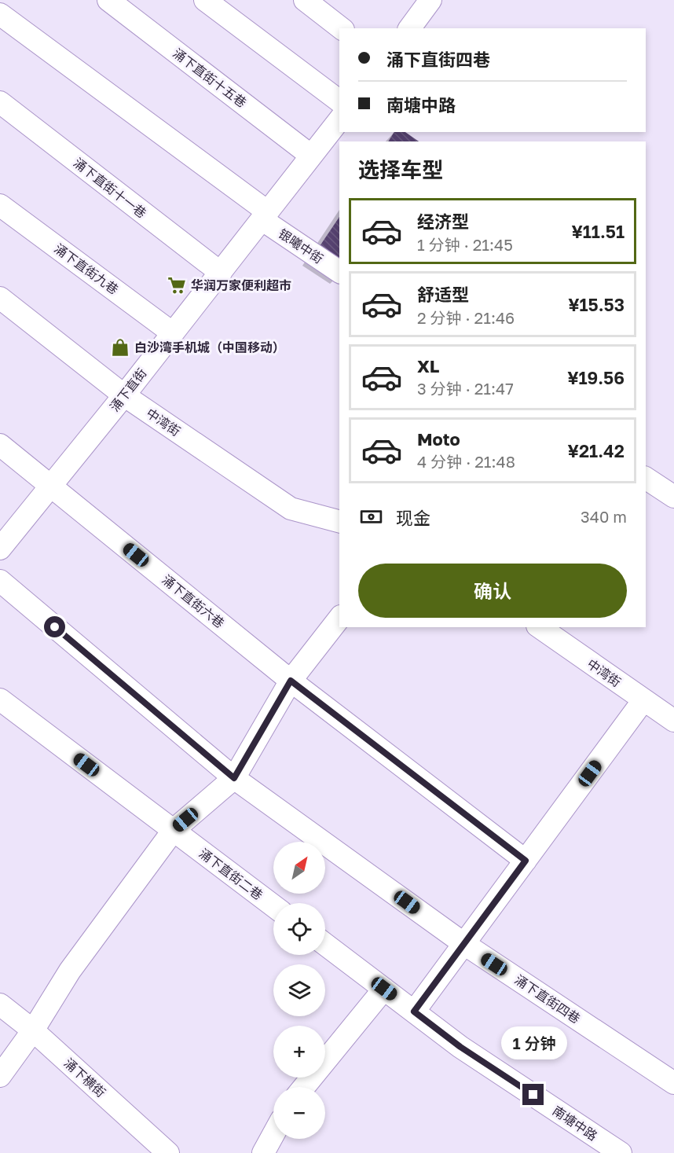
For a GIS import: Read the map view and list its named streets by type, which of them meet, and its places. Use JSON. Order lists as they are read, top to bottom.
{
  "streets": {
    "street": [
      "涌下直街十五巷",
      "涌下直街十一巷",
      "银曦中街",
      "涌下直街九巷",
      "涌下直街",
      "中湾街",
      "涌下直街六巷",
      "涌下直街二巷",
      "涌下直街四巷",
      "涌下横街",
      "南塘中路"
    ]
  },
  "crossings": [
    ["涌下直街十五巷", "涌下直街"],
    ["涌下直街十一巷", "涌下直街"],
    ["银曦中街", "涌下直街"],
    ["涌下直街九巷", "涌下直街"],
    ["涌下直街", "中湾街"],
    ["涌下直街", "涌下直街六巷"]
  ],
  "places": {
    "supermarket": ["华润万家便利超市"],
    "shop": ["白沙湾手机城（中国移动）"]
  },
  "north": "top right",
  "page": {
    "banner": ["涌下直街四巷", "南塘中路"],
    "heading": "选择车型",
    "list": [
      {
        "name": "经济型",
        "note": "1 分钟 · 21:45",
        "value": "¥11.51"
      },
      {
        "name": "舒适型",
        "note": "2 分钟 · 21:46",
        "value": "¥15.53"
      },
      {
        "name": "XL",
        "note": "3 分钟 · 21:47",
        "value": "¥19.56"
      },
      {
        "name": "Moto",
        "note": "4 分钟 · 21:48",
        "value": "¥21.42"
      }
    ],
    "pay": ["现金", "340 m"],
    "buttons": "确认",
    "map_buttons": ["+", "−"],
    "bubble": "1 分钟"
  }
}
